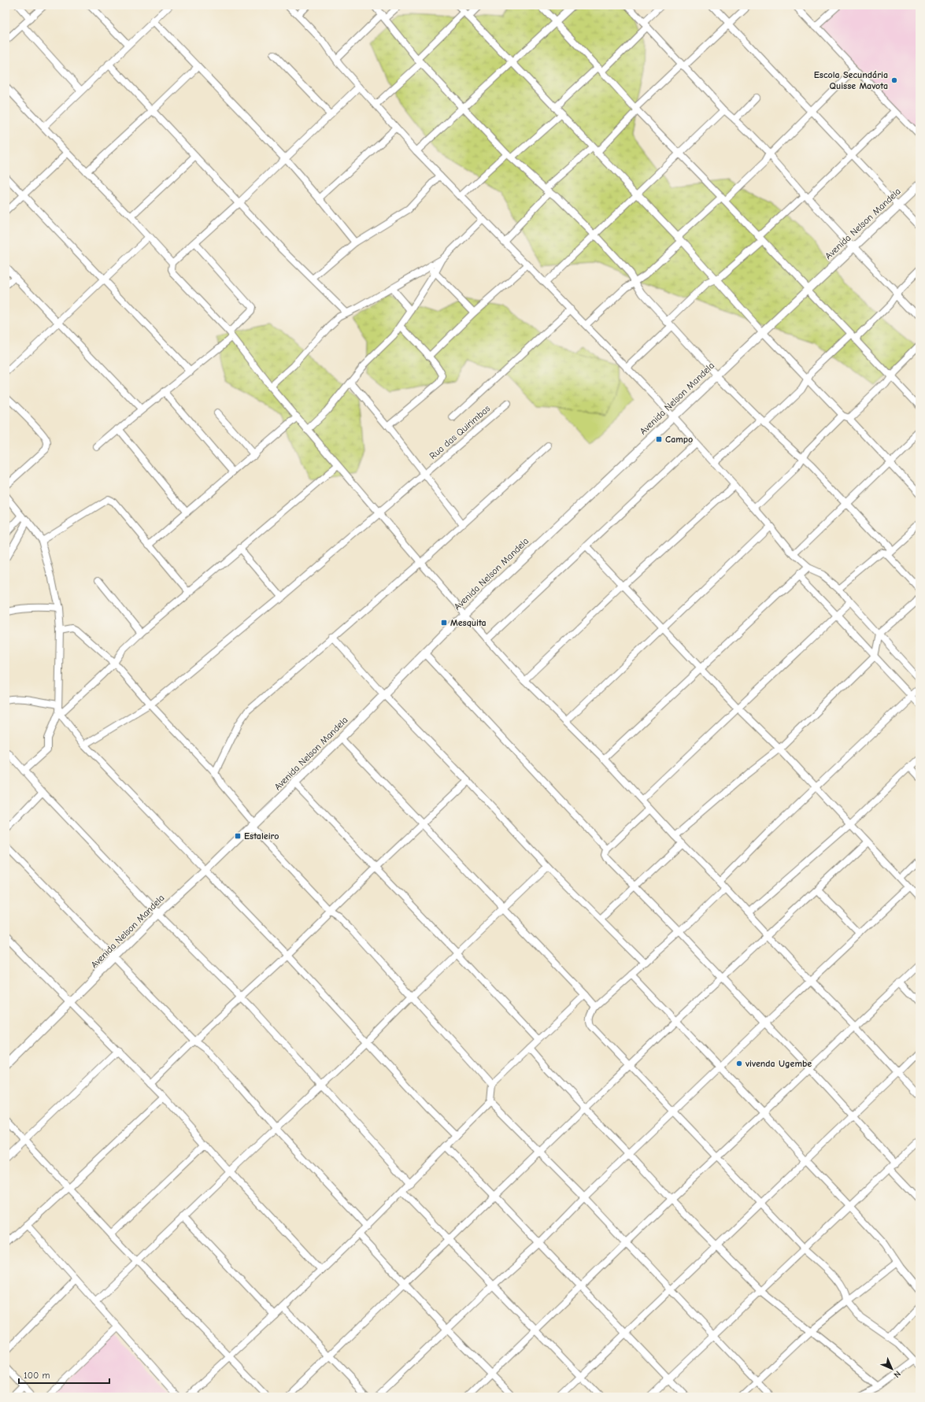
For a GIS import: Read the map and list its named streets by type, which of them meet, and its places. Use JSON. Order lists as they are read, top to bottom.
{
  "streets": {
    "street": ["Avenida Nelson Mandela", "Rua das Quirimbas"]
  },
  "places": {
    "other": ["Escola Secundária Quisse Mavota", "vivenda Ugembe"],
    "transit": ["Campo", "Mesquita", "Estaleiro"]
  },
  "scale_bar": "100 m",
  "north": "bottom right"
}
